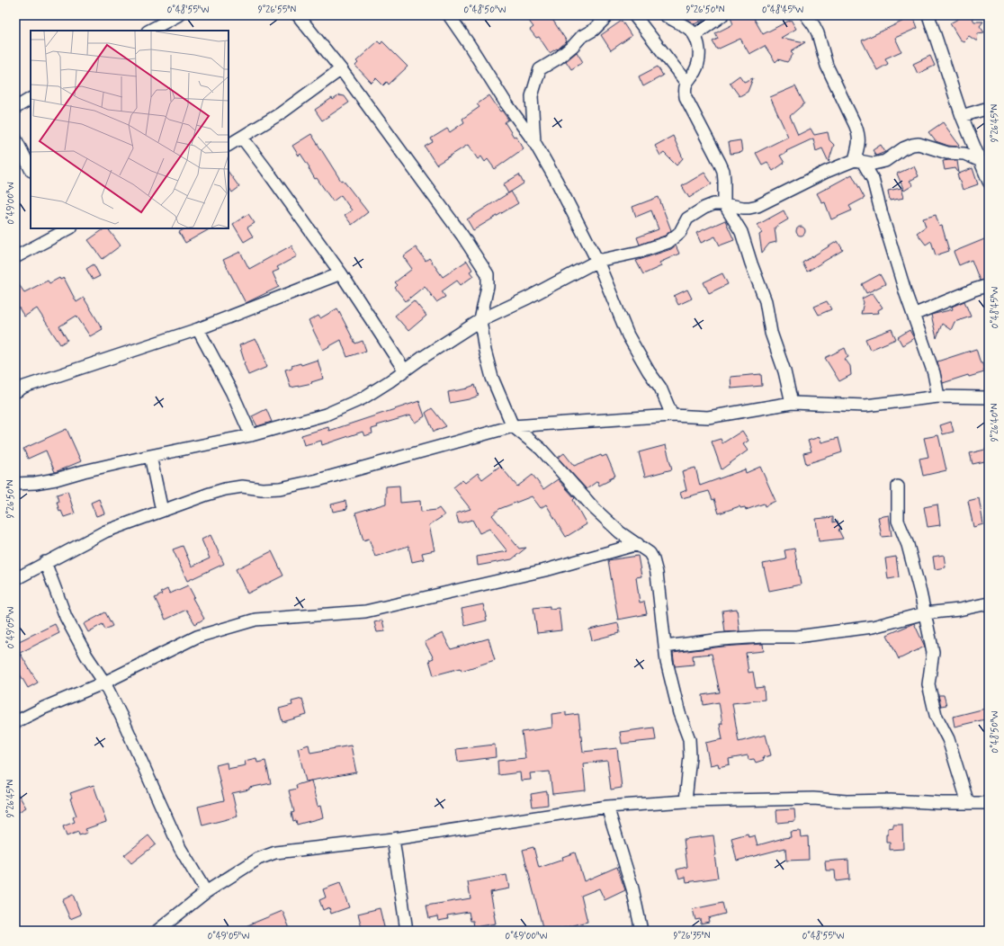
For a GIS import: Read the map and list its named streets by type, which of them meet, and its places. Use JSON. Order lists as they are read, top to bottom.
{
  "coordinates": [
    "0°48'55\"W",
    "9°26'55\"N",
    "0°48'50\"W",
    "9°26'50\"N",
    "0°48'45\"W",
    "9°26'45\"N",
    "0°49'00\"W",
    "9°26'40\"N",
    "0°49'05\"W",
    "9°26'35\"N"
  ]
}
